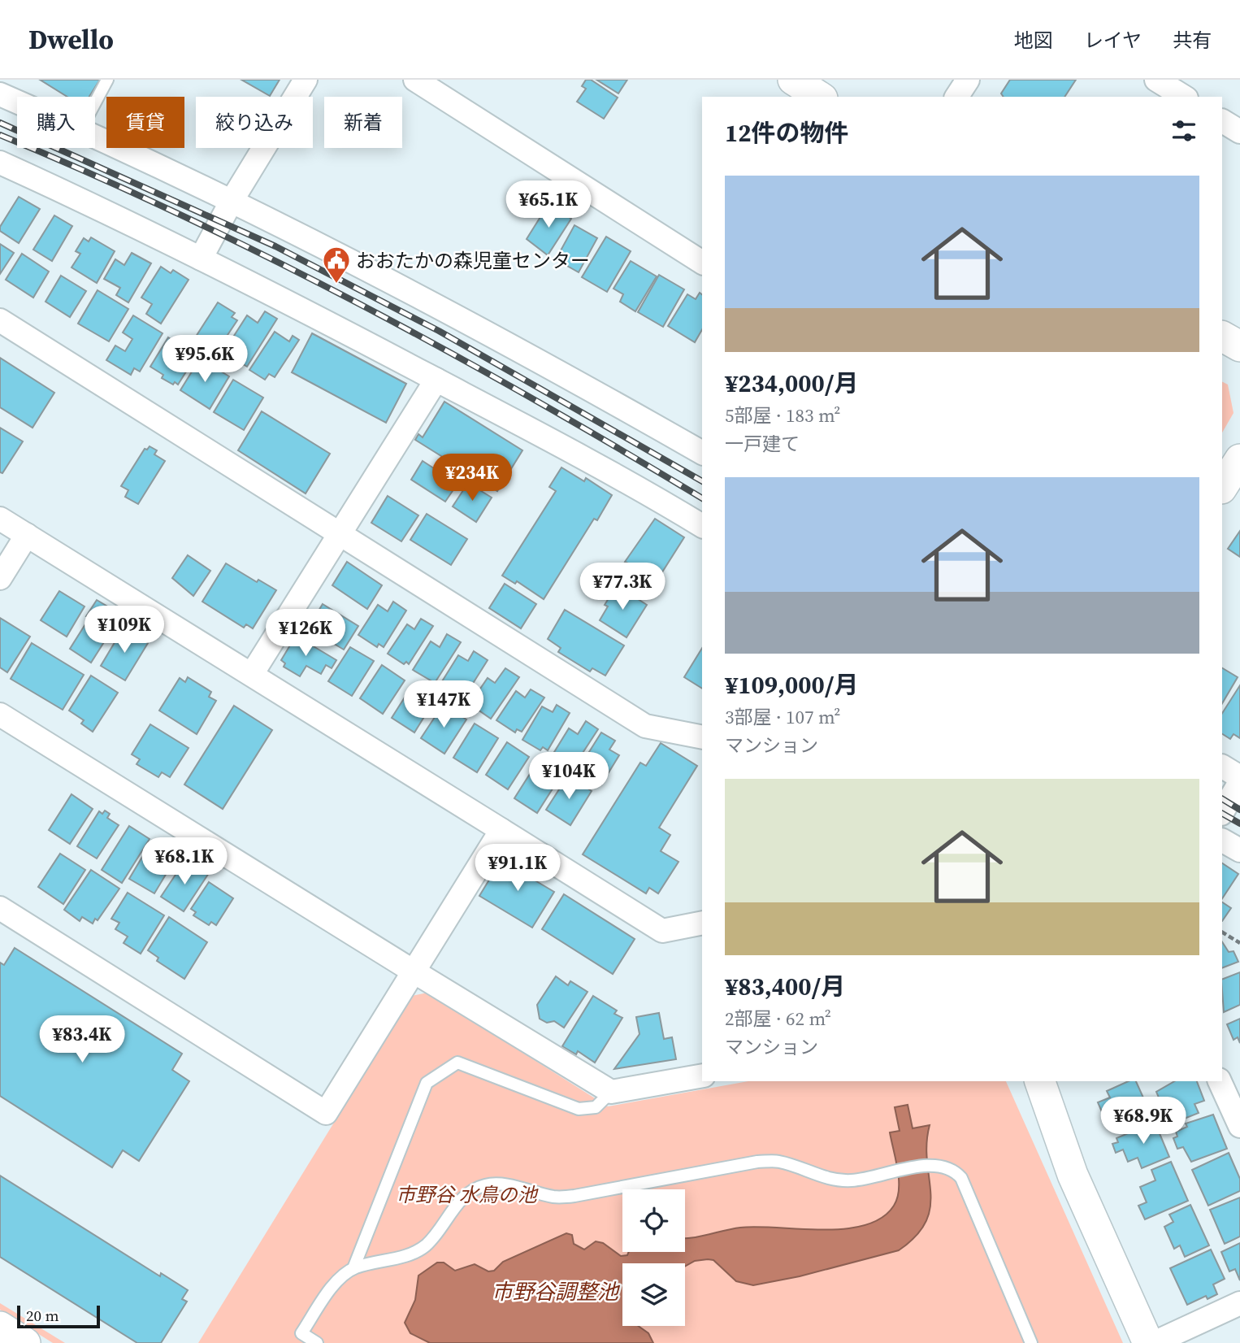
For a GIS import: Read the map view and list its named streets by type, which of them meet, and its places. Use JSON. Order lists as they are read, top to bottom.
{
  "water": ["市野谷調整池"],
  "parks": ["市野谷 水鳥の池"],
  "places": {
    "public building": ["おおたかの森児童センター"]
  },
  "scale_bar": "20 m",
  "page": {
    "header": "Dwello",
    "nav": ["地図", "レイヤ", "共有"],
    "chip": [
      "購入",
      "賃貸",
      "絞り込み",
      "新着"
    ],
    "heading": "12件の物件",
    "list": [
      {
        "name": "¥234,000/月",
        "note": "5部屋 · 183 m² · 一戸建て"
      },
      {
        "name": "¥109,000/月",
        "note": "3部屋 · 107 m² · マンション"
      },
      {
        "name": "¥83,400/月",
        "note": "2部屋 · 62 m² · マンション"
      }
    ],
    "price": [
      "¥65.1K",
      "¥95.6K",
      "¥234K",
      "¥77.3K",
      "¥109K",
      "¥126K",
      "¥147K",
      "¥104K",
      "¥68.1K",
      "¥91.1K",
      "¥83.4K",
      "¥68.9K"
    ],
    "scale": "20 m"
  }
}
